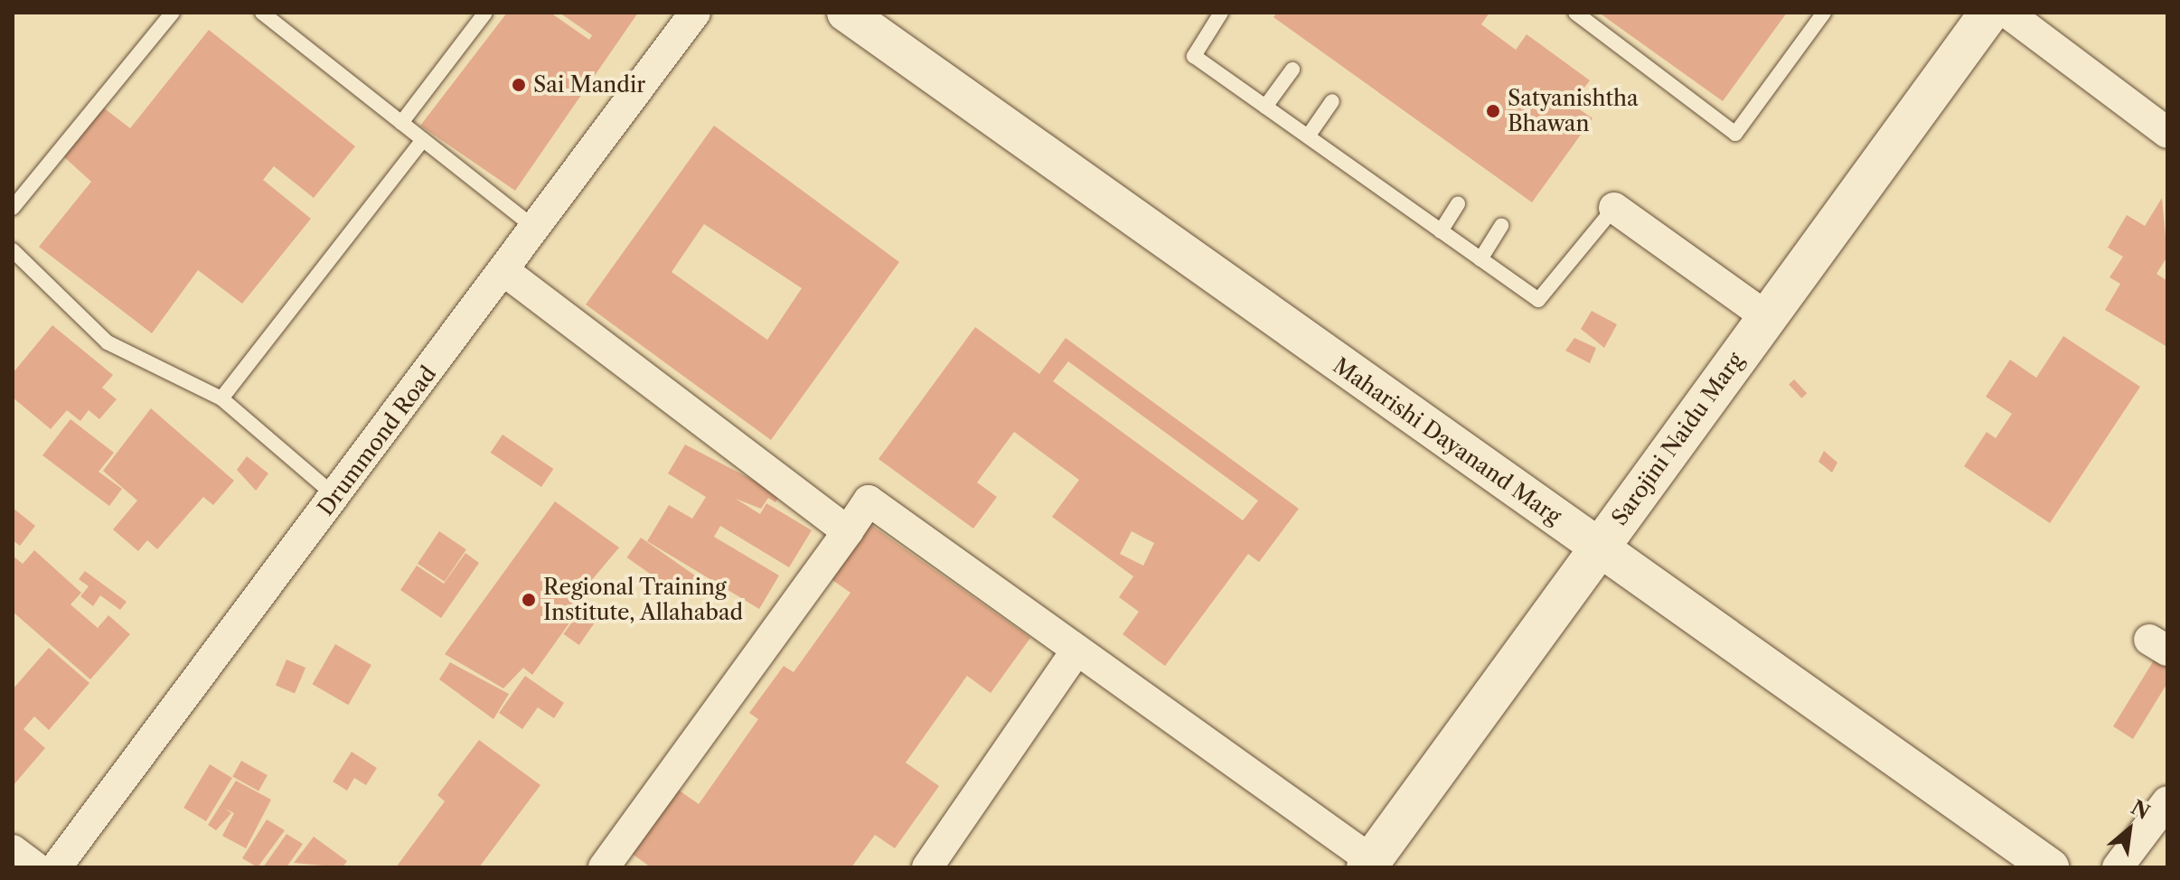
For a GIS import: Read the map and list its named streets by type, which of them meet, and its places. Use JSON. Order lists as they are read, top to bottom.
{
  "streets": {
    "main road": ["Sarojini Naidu Marg"],
    "street": ["Drummond Road", "Maharishi Dayanand Marg"]
  },
  "crossings": [
    ["Sarojini Naidu Marg", "Maharishi Dayanand Marg"]
  ],
  "places": ["Sai Mandir", "Satyanishtha Bhawan", "Regional Training Institute, Allahabad"],
  "north": "top right"
}
